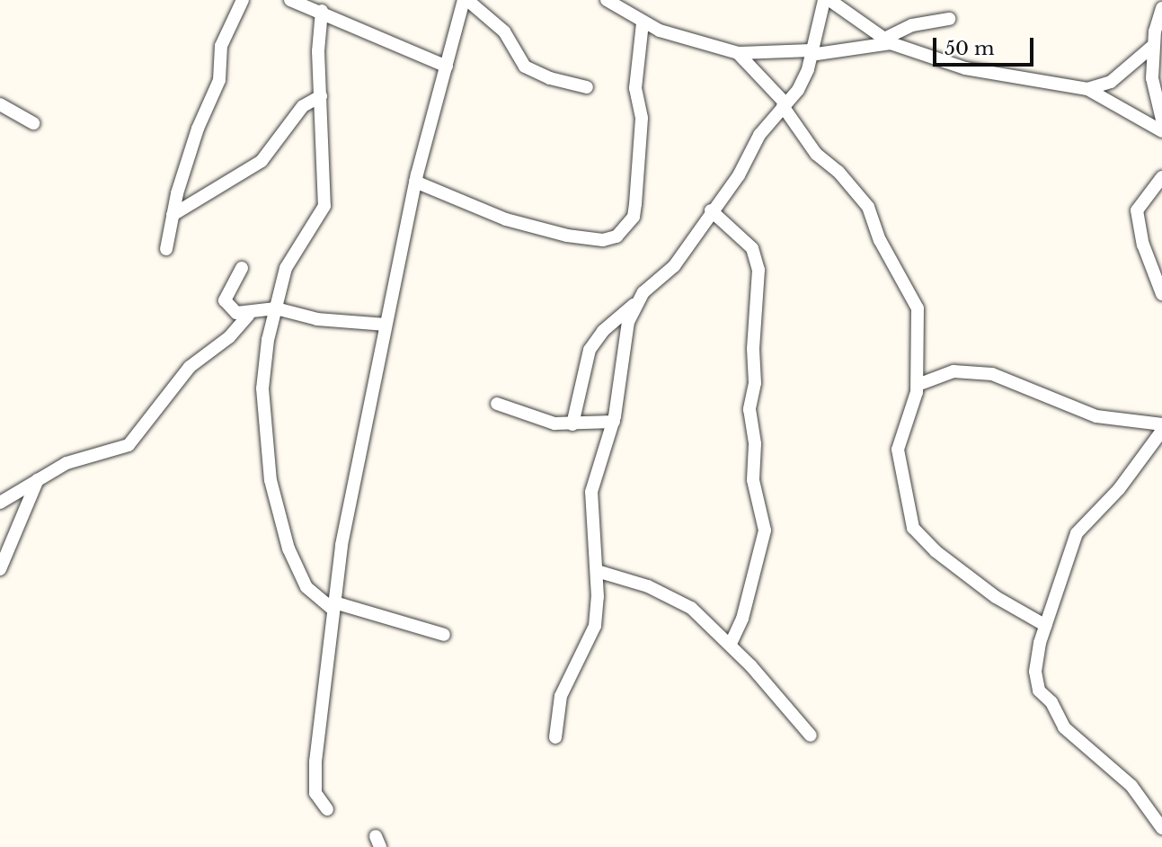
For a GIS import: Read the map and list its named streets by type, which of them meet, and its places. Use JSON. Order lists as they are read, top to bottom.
{
  "scale_bar": "50 m"
}
